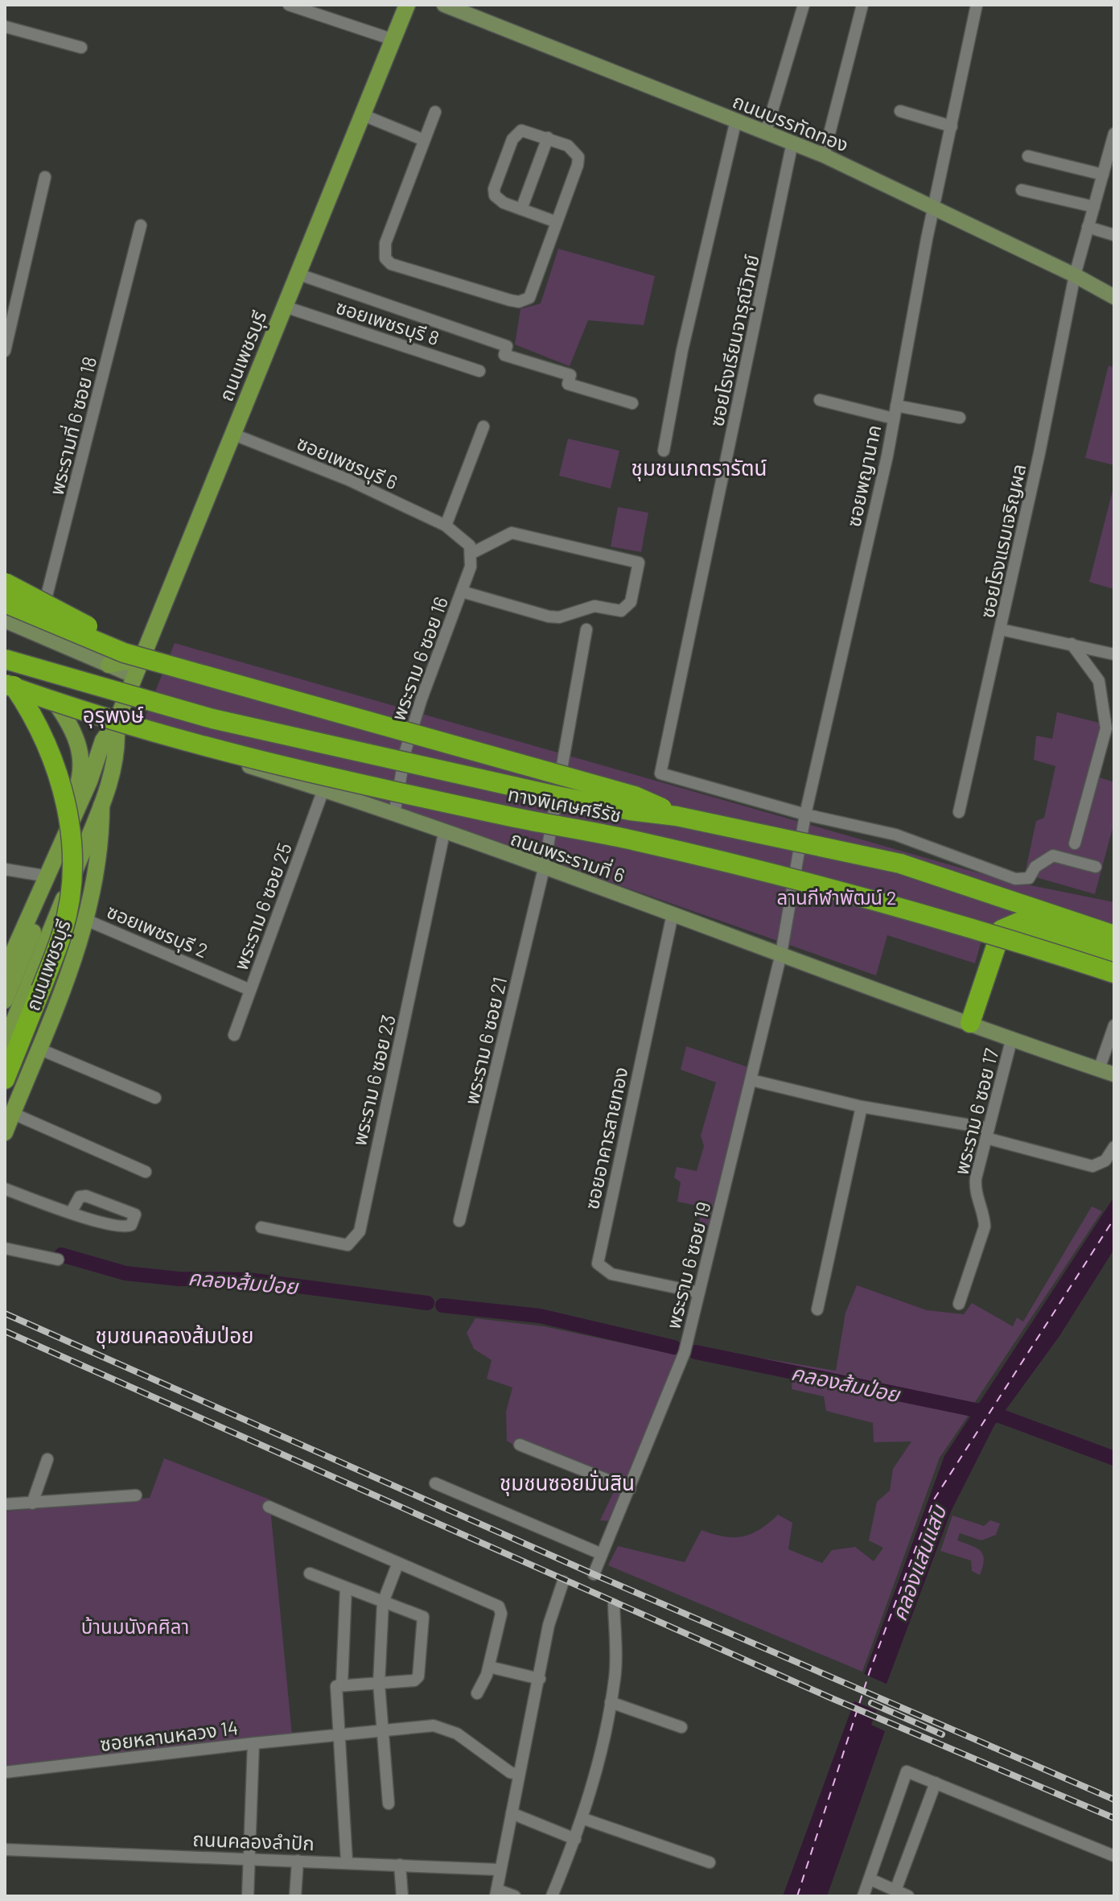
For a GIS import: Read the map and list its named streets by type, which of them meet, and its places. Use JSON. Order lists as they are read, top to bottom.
{
  "streets": {
    "highway": ["ทางพิเศษศรีรัช"],
    "main road": ["ถนนบรรทัดทอง", "ถนนเพชรบุรี", "ถนนพระรามที่ 6"],
    "street": [
      "ซอยเพชรบุรี 8",
      "ซอยโรงเรียนจารุณีวิทย์",
      "พระรามที่ 6 ซอย 18",
      "ซอยเพชรบุรี 6",
      "ซอยพญานาค",
      "ซอยโรงแรมเจริญผล",
      "พระราม 6 ซอย 16",
      "พระราม 6 ซอย 25",
      "ซอยเพชรบุรี 2",
      "พระราม 6 ซอย 21",
      "พระราม 6 ซอย 23",
      "พระราม 6 ซอย 17",
      "ซอยอาคารสายทอง",
      "พระราม 6 ซอย 19",
      "ซอยหลานหลวง 14",
      "ถนนคลองลำปัก"
    ]
  },
  "crossings": [
    ["ถนนบรรทัดทอง", "ซอยโรงเรียนจารุณีวิทย์"],
    ["ถนนบรรทัดทอง", "ซอยพญานาค"],
    ["ถนนบรรทัดทอง", "ซอยโรงแรมเจริญผล"],
    ["ซอยเพชรบุรี 8", "ถนนเพชรบุรี"],
    ["ซอยโรงเรียนจารุณีวิทย์", "ซอยพญานาค"],
    ["ถนนเพชรบุรี", "ซอยเพชรบุรี 6"],
    ["ถนนเพชรบุรี", "ถนนพระรามที่ 6"],
    ["ถนนเพชรบุรี", "ซอยเพชรบุรี 2"],
    ["ซอยพญานาค", "ถนนพระรามที่ 6"],
    ["ซอยพญานาค", "พระราม 6 ซอย 19"],
    ["พระราม 6 ซอย 16", "ถนนพระรามที่ 6"],
    ["ทางพิเศษศรีรัช", "ถนนพระรามที่ 6"],
    ["ถนนพระรามที่ 6", "พระราม 6 ซอย 25"],
    ["ถนนพระรามที่ 6", "พระราม 6 ซอย 21"],
    ["ถนนพระรามที่ 6", "พระราม 6 ซอย 23"],
    ["ถนนพระรามที่ 6", "พระราม 6 ซอย 17"],
    ["ถนนพระรามที่ 6", "ซอยอาคารสายทอง"],
    ["ถนนพระรามที่ 6", "พระราม 6 ซอย 19"],
    ["พระราม 6 ซอย 25", "ซอยเพชรบุรี 2"],
    ["ซอยอาคารสายทอง", "พระราม 6 ซอย 19"]
  ],
  "districts": [
    "ชุมชนเภตรารัตน์",
    "อุรุพงษ์",
    "ชุมชนคลองส้มป่อย",
    "ชุมชนซอยมั่นสิน"
  ],
  "water": ["คลองส้มป่อย", "คลองแสนแสบ"],
  "parks": ["ลานกีฬาพัฒน์ 2", "บ้านมนังคศิลา"]
}
